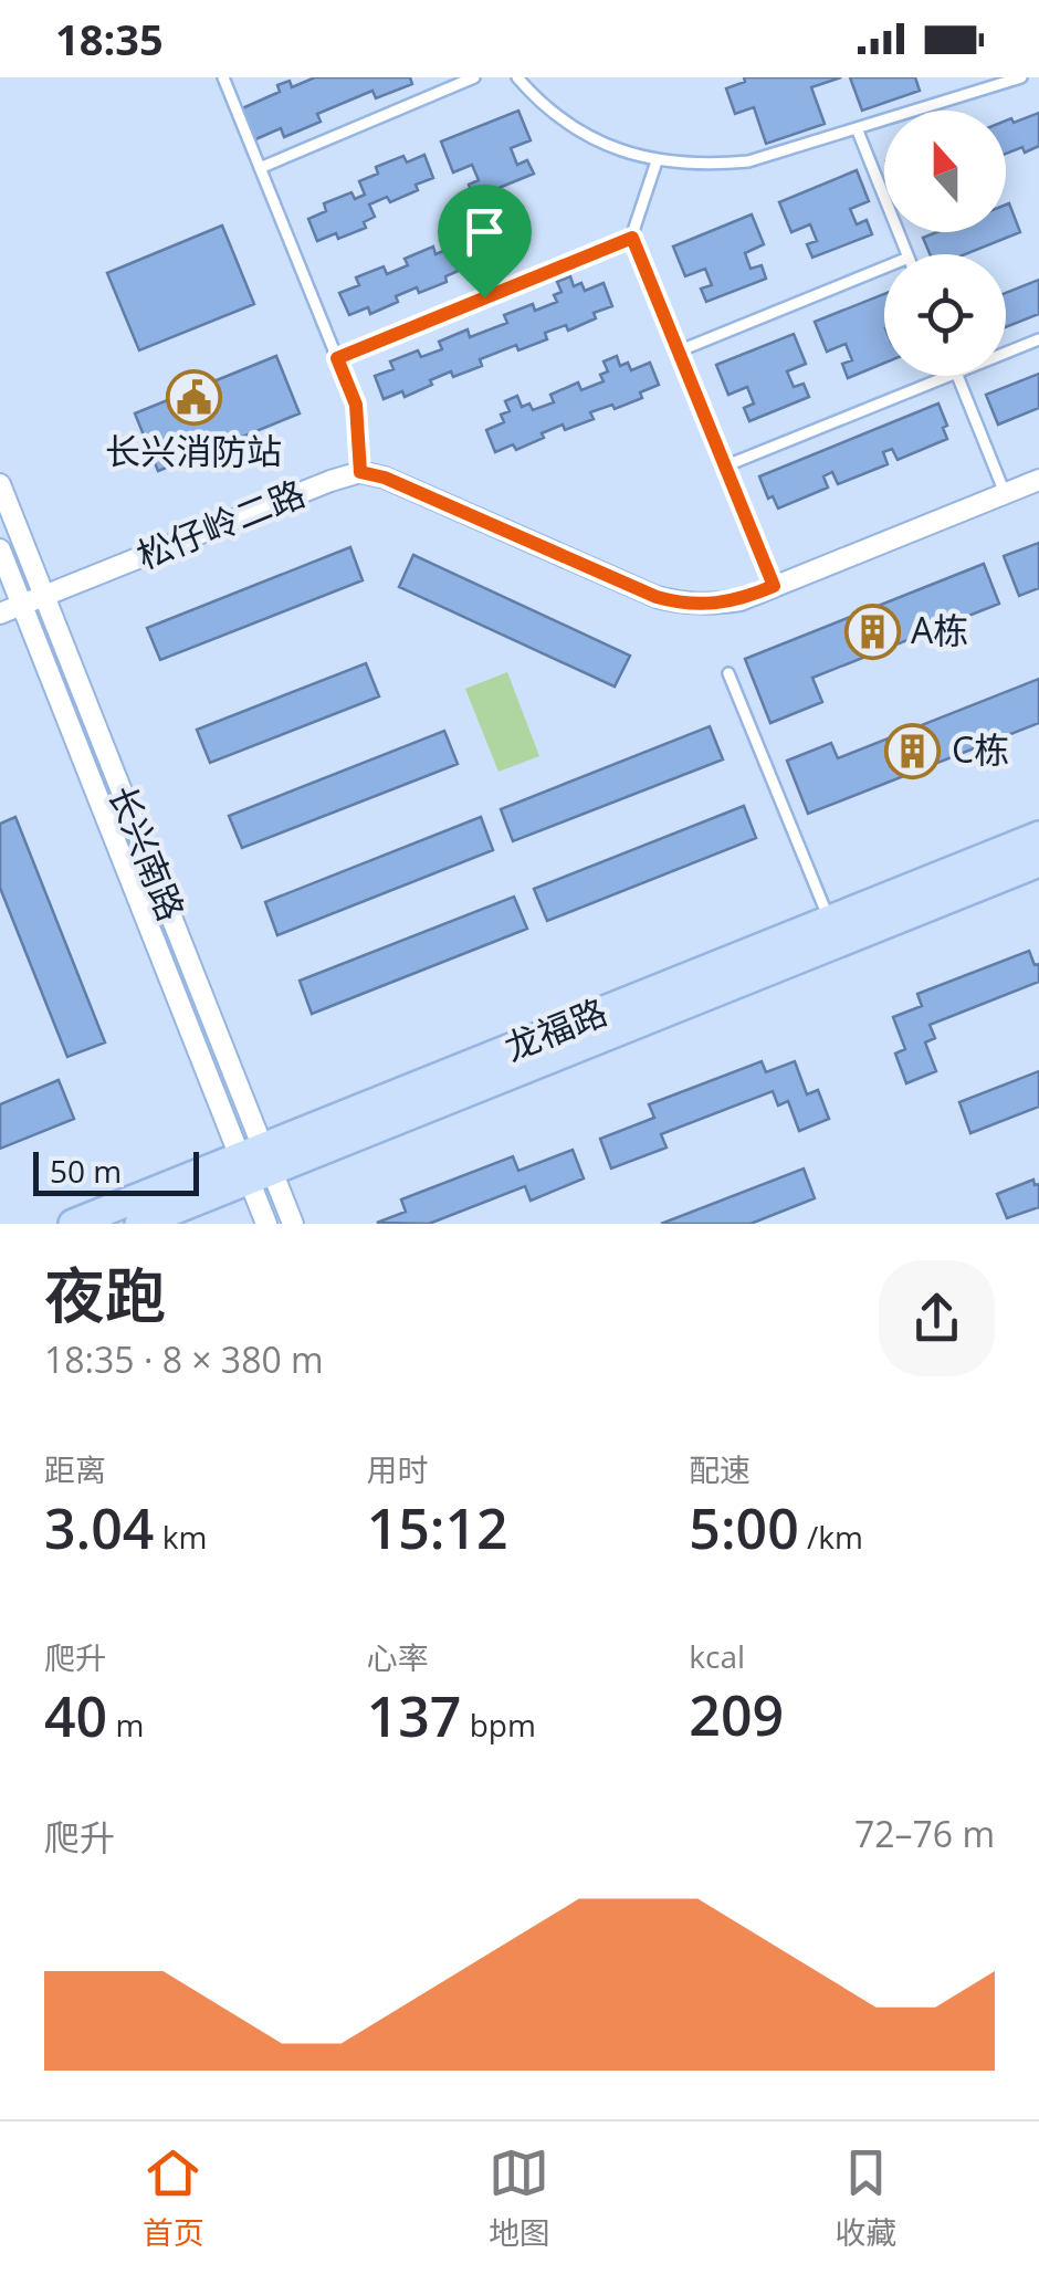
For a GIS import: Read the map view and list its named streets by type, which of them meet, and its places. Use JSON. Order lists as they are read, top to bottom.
{
  "streets": {
    "street": ["松仔岭二路", "长兴南路", "龙福路"]
  },
  "crossings": [
    ["松仔岭二路", "长兴南路"],
    ["长兴南路", "龙福路"]
  ],
  "places": {
    "public building": ["长兴消防站"],
    "building": ["A栋", "C栋"]
  },
  "scale_bar": "50 m",
  "north": "top",
  "page": {
    "status": "18:35",
    "scale": "50 m",
    "heading": ["夜跑", "18:35 · 8 × 380 m"],
    "stats": [
      ["距离", "3.04 km"],
      ["用时", "15:12"],
      ["配速", "5:00 /km"],
      ["爬升", "40 m"],
      ["心率", "137 bpm"],
      ["kcal", "209"]
    ],
    "chart": ["爬升", "72–76 m"],
    "tabs": ["首页", "地图", "收藏"]
  }
}
